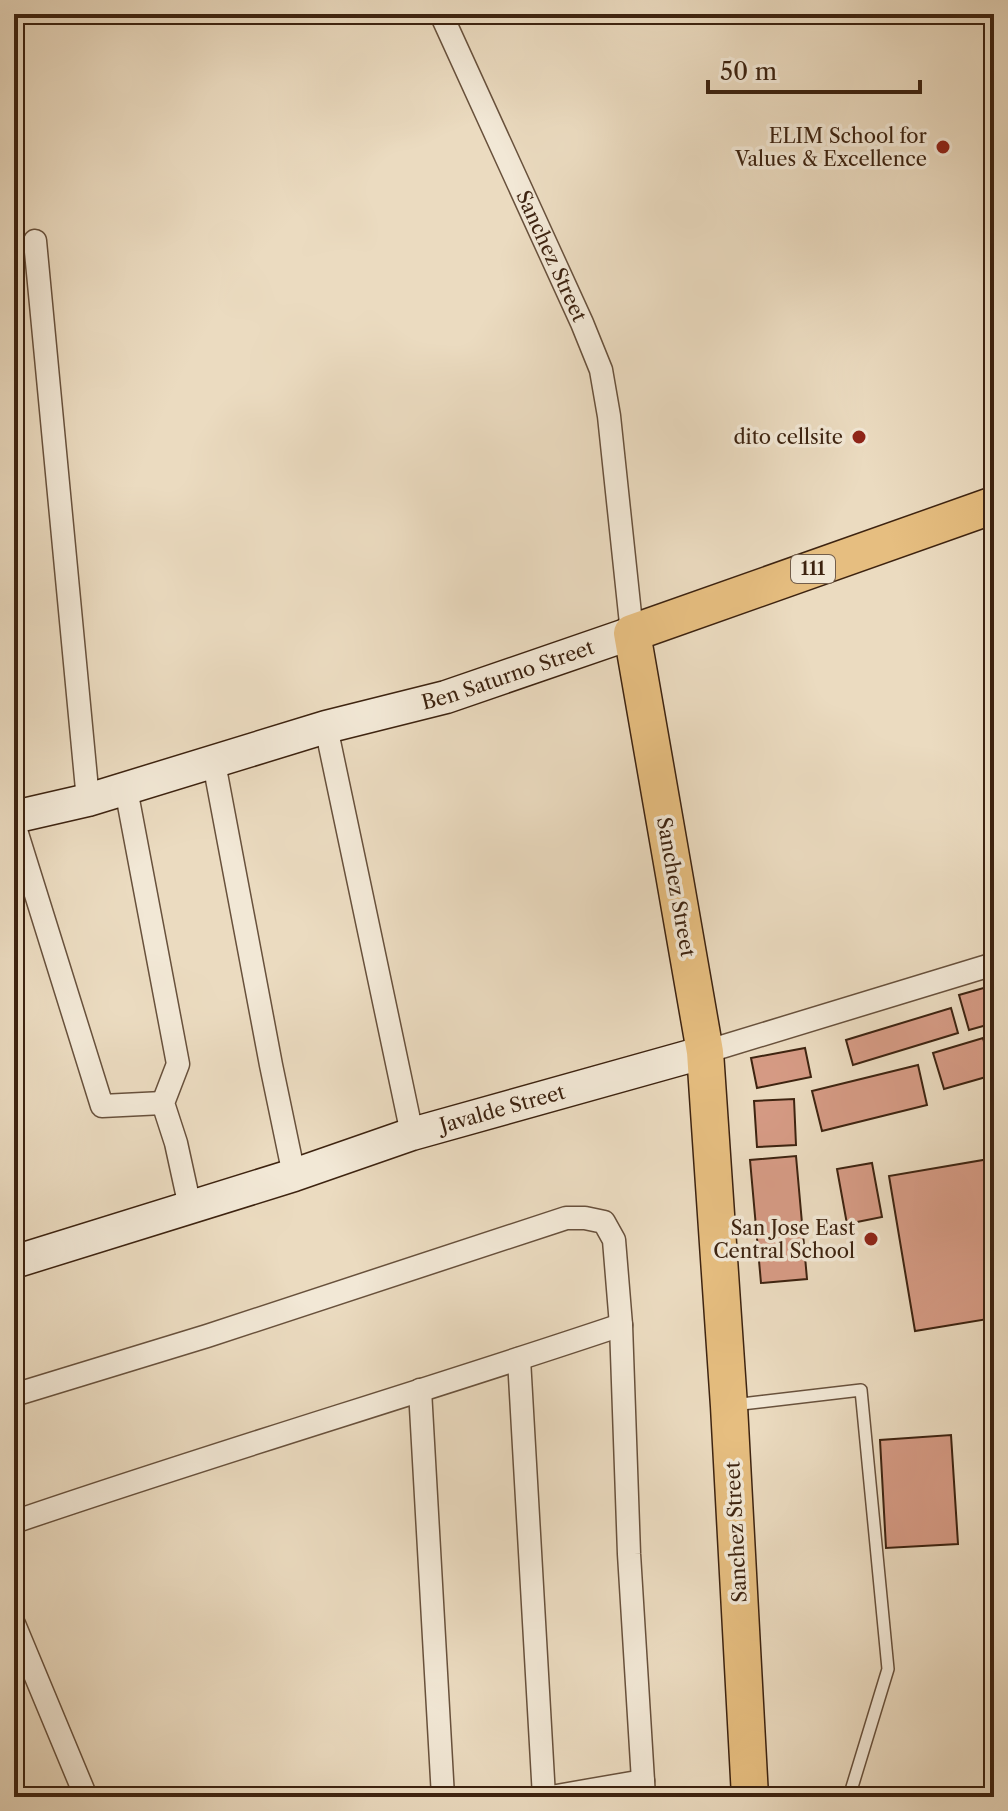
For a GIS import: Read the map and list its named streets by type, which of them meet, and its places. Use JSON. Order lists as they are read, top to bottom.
{
  "streets": {
    "main road": ["Sanchez Street", "111", "Ben Saturno Street"],
    "street": ["Javalde Street"]
  },
  "crossings": [
    ["Sanchez Street", "Ben Saturno Street"],
    ["Sanchez Street", "Javalde Street"]
  ],
  "places": ["ELIM School for Values & Excellence", "dito cellsite", "San Jose East Central School"],
  "scale_bar": "50 m"
}
